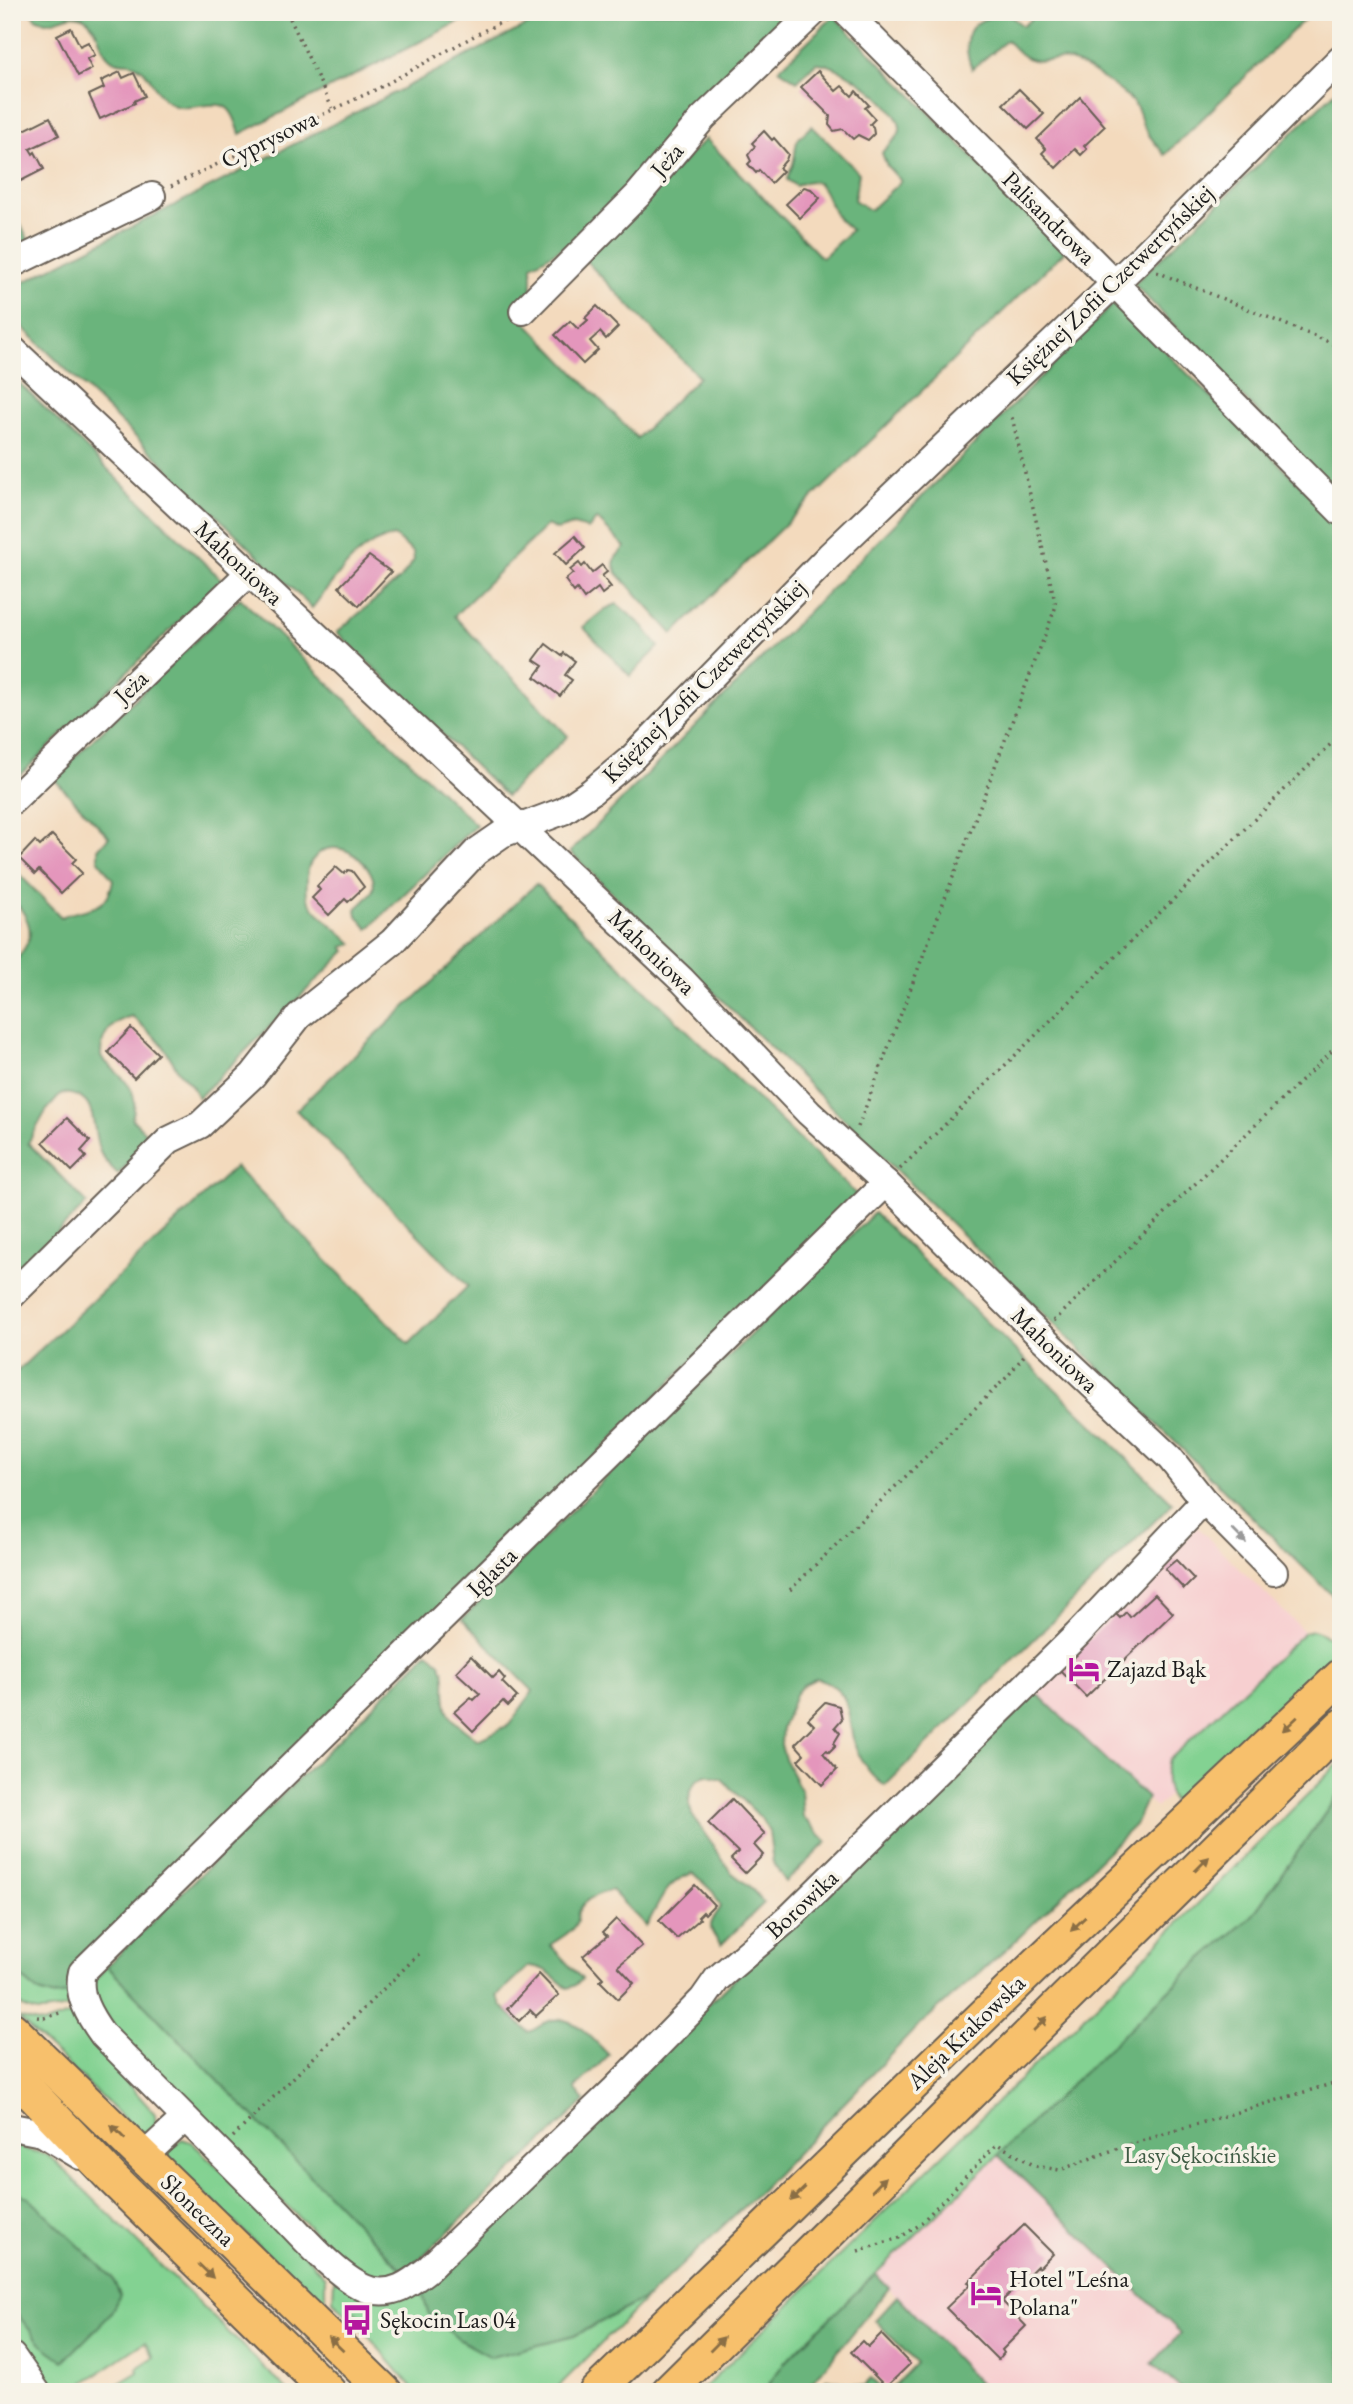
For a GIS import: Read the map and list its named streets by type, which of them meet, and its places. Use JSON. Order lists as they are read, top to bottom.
{
  "streets": {
    "main road": ["Aleja Krakowska", "Słoneczna"],
    "street": [
      "Jeża",
      "Palisandrowa",
      "Księżnej Zofii Czetwertyńskiej",
      "Mahoniowa",
      "Iglasta",
      "Borowika"
    ],
    "path": ["Cyprysowa"]
  },
  "crossings": [
    ["Jeża", "Mahoniowa"],
    ["Palisandrowa", "Księżnej Zofii Czetwertyńskiej"],
    ["Księżnej Zofii Czetwertyńskiej", "Mahoniowa"],
    ["Mahoniowa", "Iglasta"],
    ["Mahoniowa", "Borowika"]
  ],
  "parks": ["Lasy Sękocińskie"],
  "places": {
    "hotel": ["Zajazd Bąk", "Hotel \"Leśna Polana\""],
    "bus stop": ["Sękocin Las 04"]
  }
}
